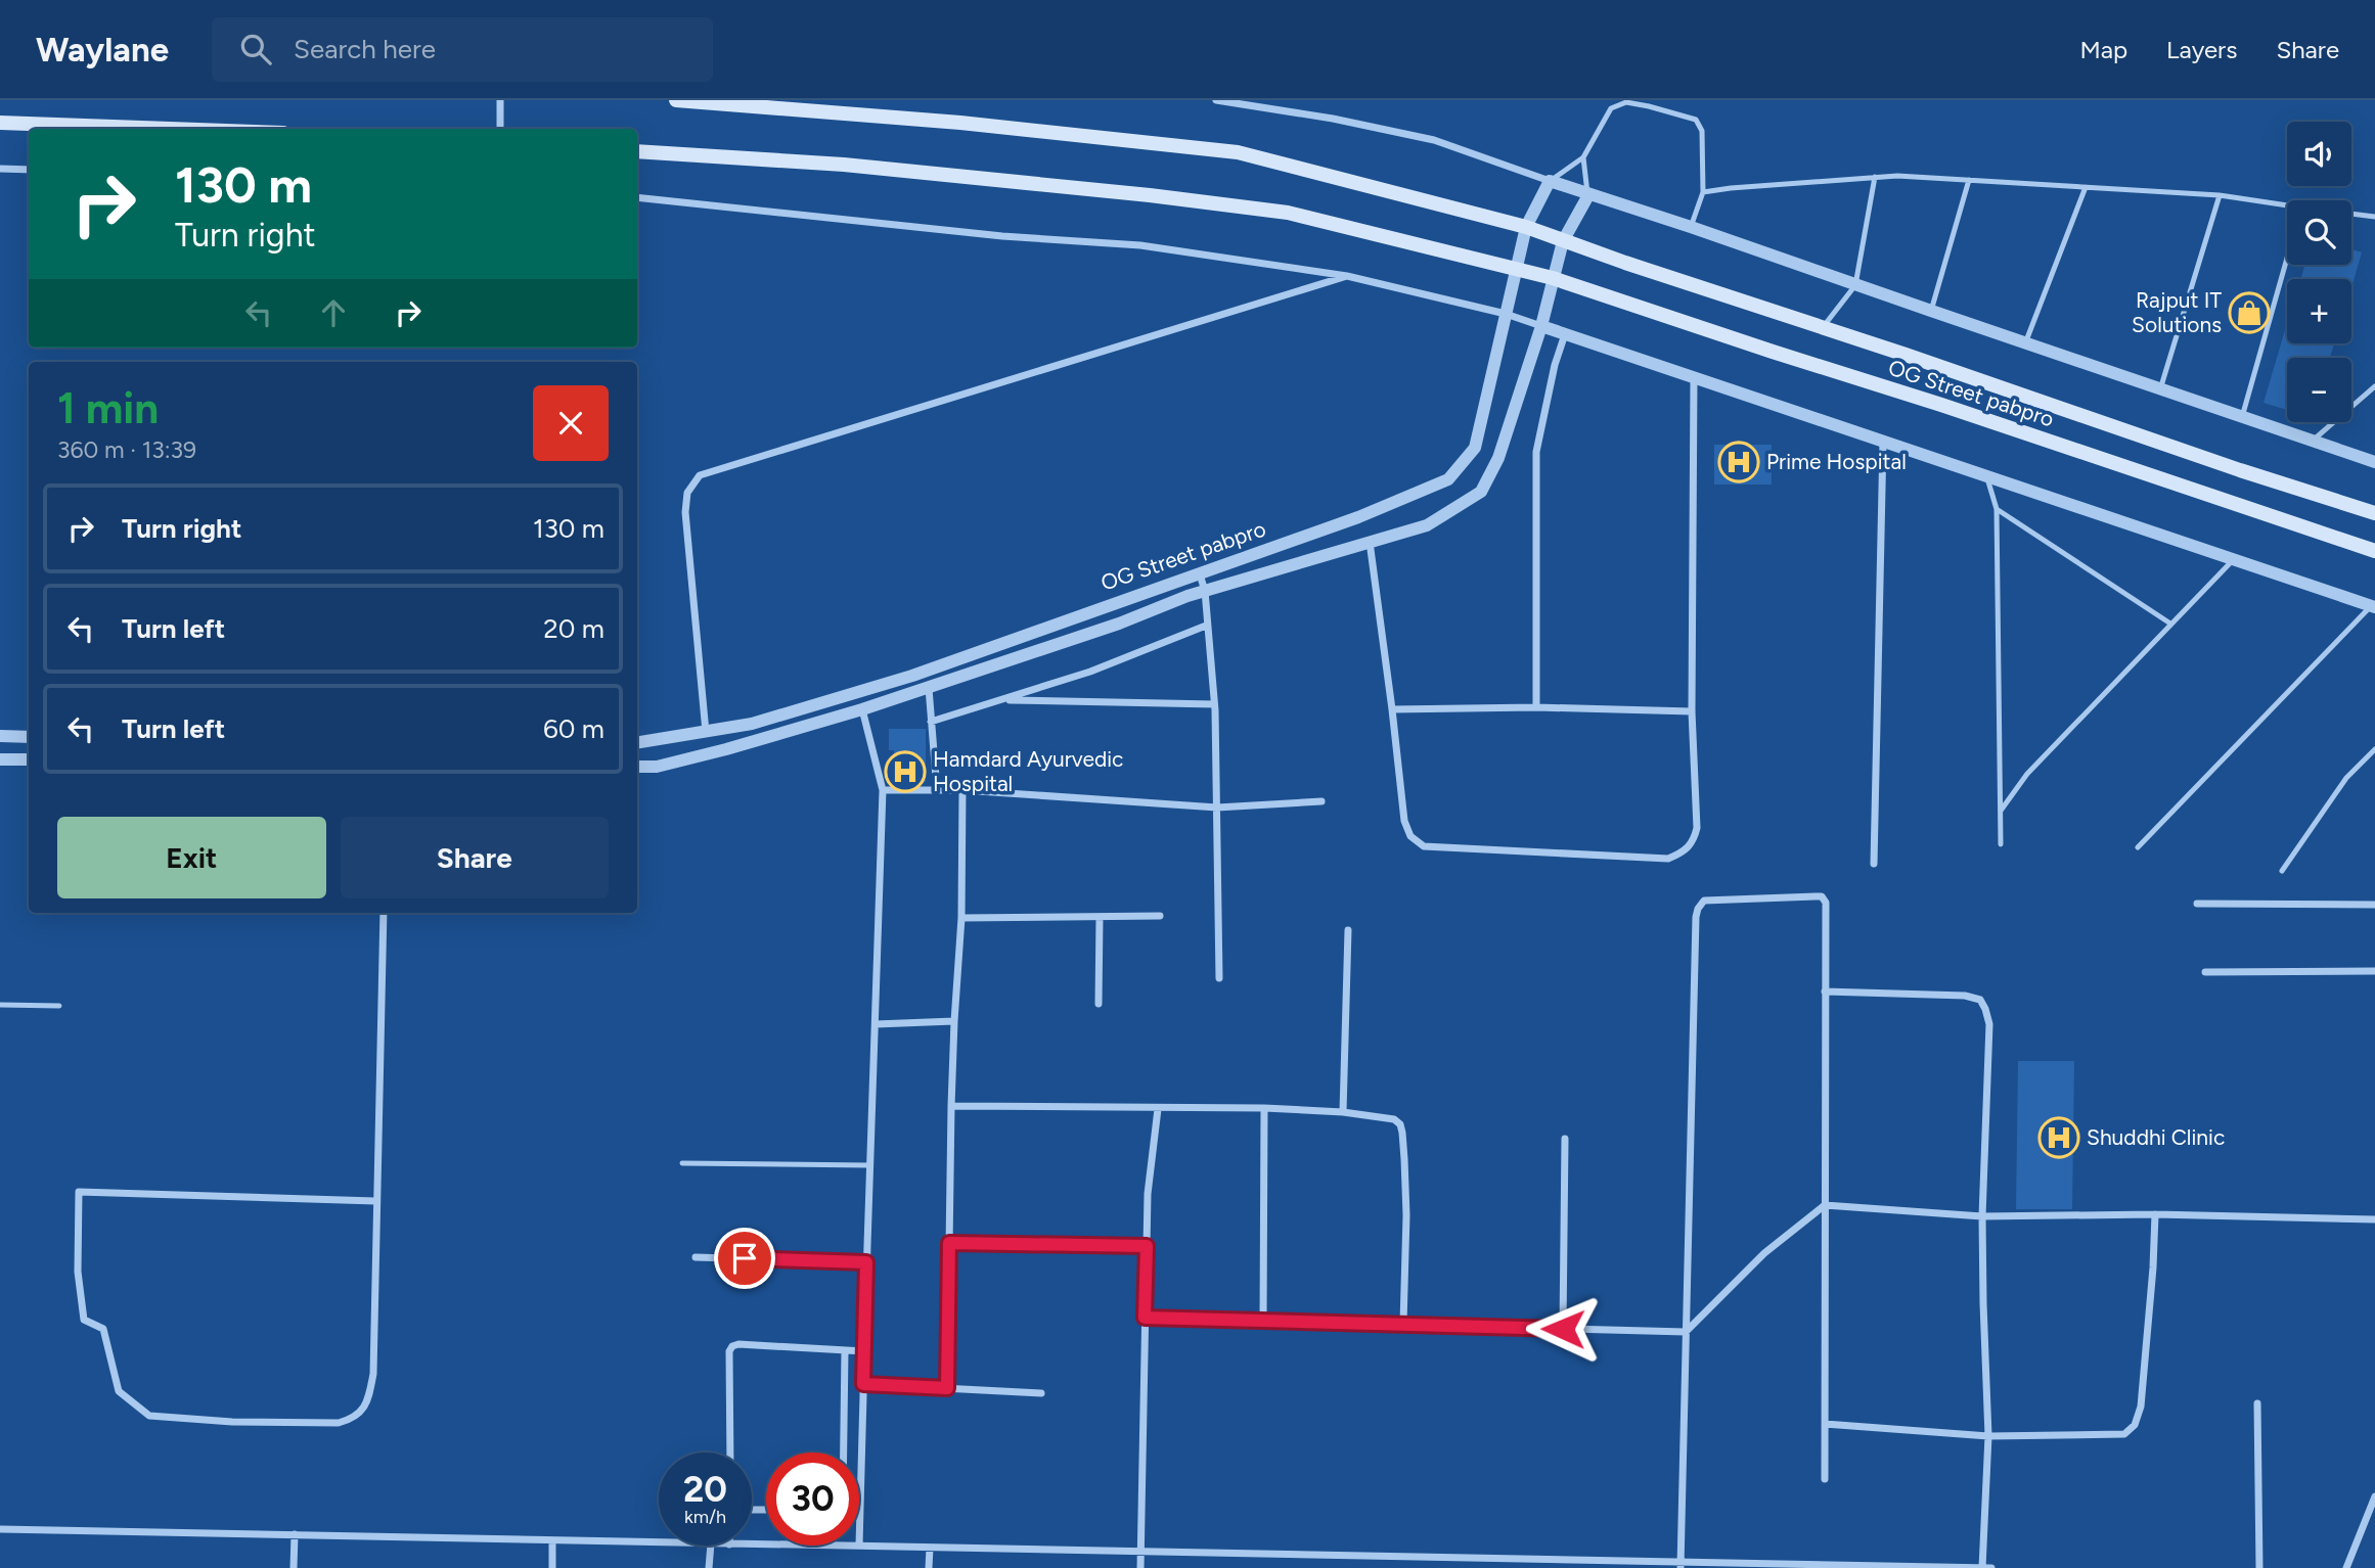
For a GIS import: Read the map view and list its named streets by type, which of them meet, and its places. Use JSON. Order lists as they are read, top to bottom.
{
  "streets": {
    "main road": ["OG Street pabpro"]
  },
  "places": {
    "shop": ["Rajput IT Solutions"],
    "hospital": ["Prime Hospital", "Hamdard Ayurvedic Hospital", "Shuddhi Clinic"]
  },
  "page": {
    "header": "Waylane",
    "search": "Search here",
    "nav": ["Map", "Layers", "Share"],
    "map_buttons": ["+", "−"],
    "turn": ["130 m", "Turn right"],
    "heading": ["1 min", "360 m · 13:39"],
    "list": [
      {
        "name": "Turn right",
        "value": "130 m"
      },
      {
        "name": "Turn left",
        "value": "20 m"
      },
      {
        "name": "Turn left",
        "value": "60 m"
      }
    ],
    "buttons": ["Exit", "Share"],
    "speed": "20 km/h",
    "limit": "30"
  }
}
